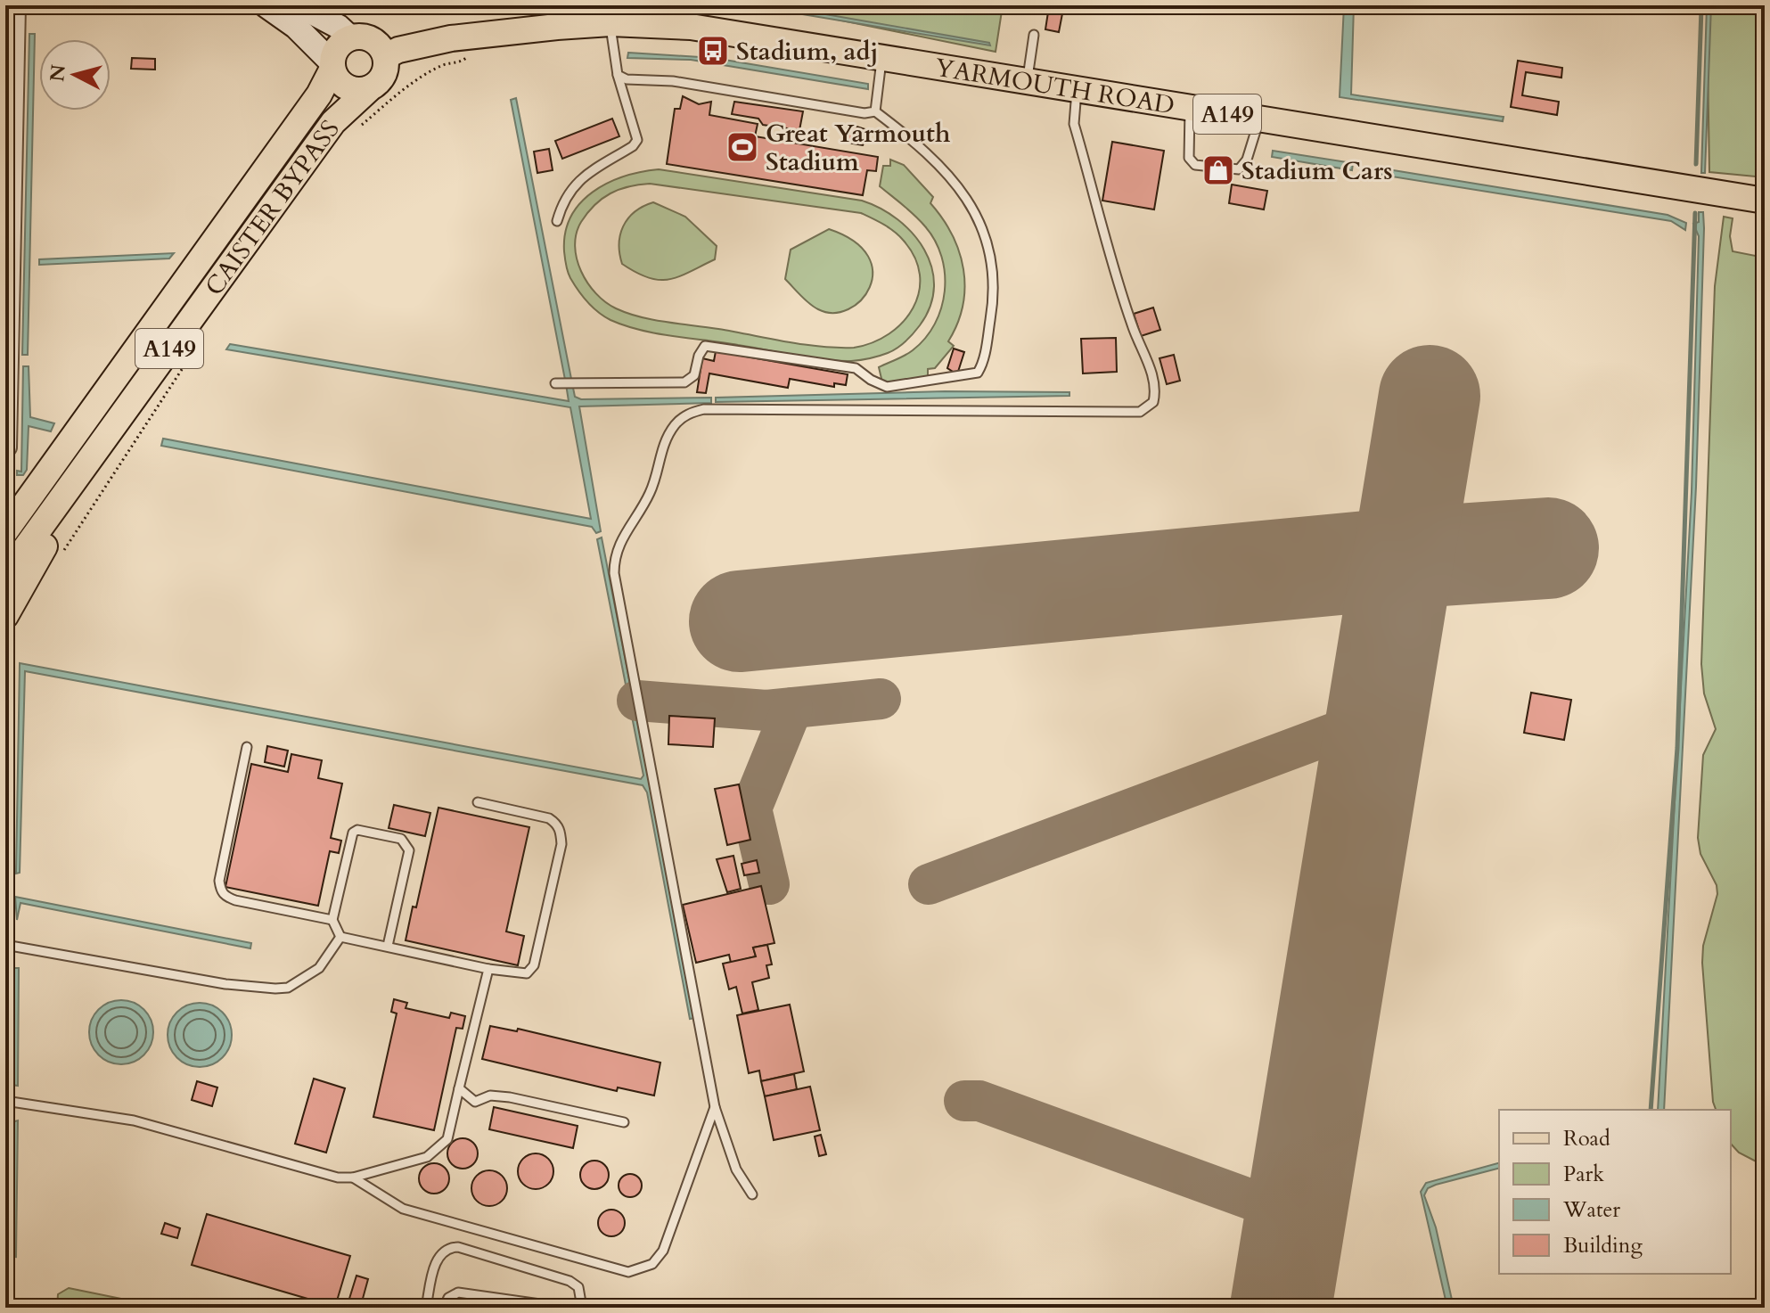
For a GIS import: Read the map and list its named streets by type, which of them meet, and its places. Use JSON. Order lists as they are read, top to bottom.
{
  "streets": {
    "main road": ["YARMOUTH ROAD", "A149", "CAISTER BYPASS"]
  },
  "crossings": [
    ["YARMOUTH ROAD", "CAISTER BYPASS"]
  ],
  "places": {
    "bus stop": ["Stadium, adj"],
    "sports": ["Great Yarmouth Stadium"],
    "shop": ["Stadium Cars"]
  },
  "legend": [
    "Road",
    "Park",
    "Water",
    "Building"
  ],
  "north": "left"
}
